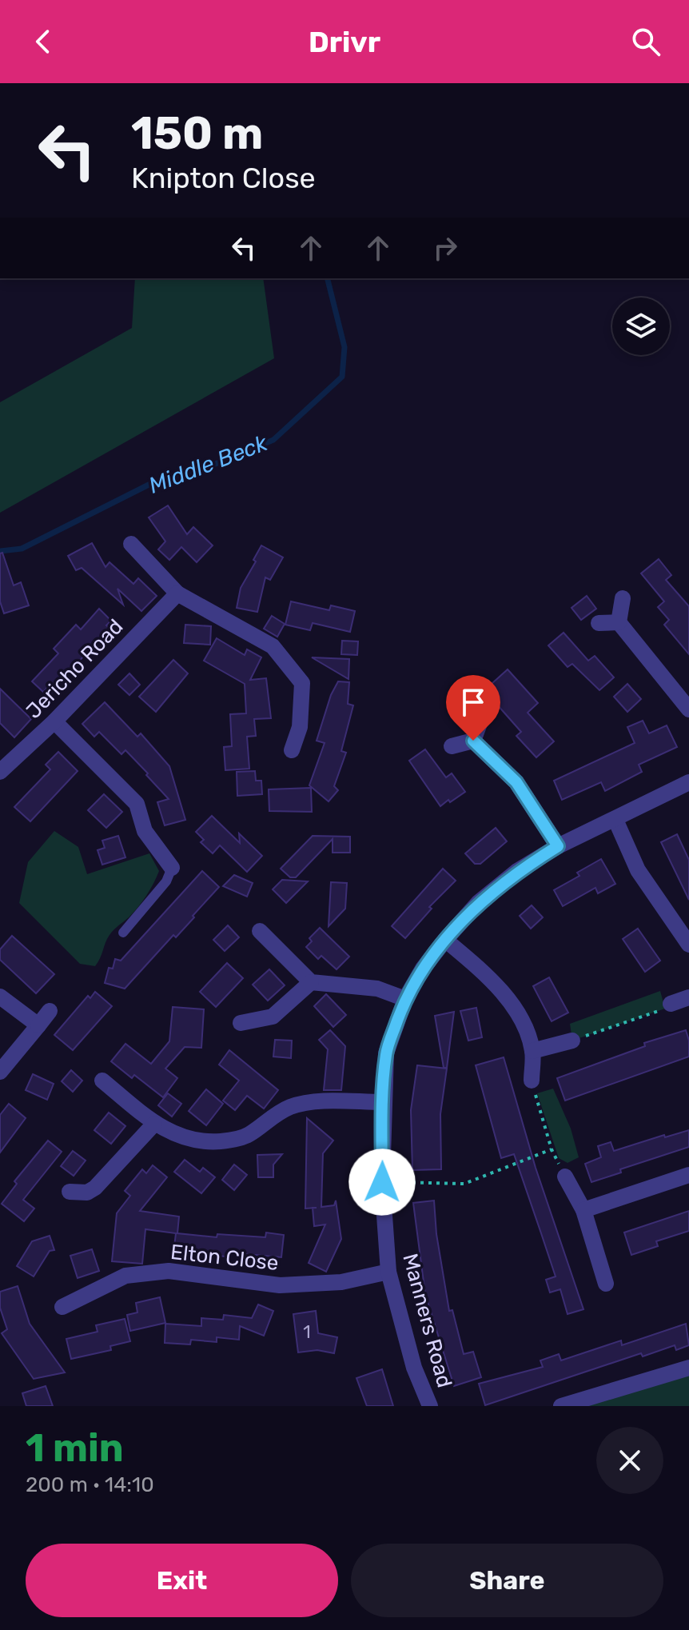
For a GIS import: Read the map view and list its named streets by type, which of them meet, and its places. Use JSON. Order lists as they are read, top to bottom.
{
  "streets": {
    "street": ["Jericho Road", "Elton Close", "Manners Road"]
  },
  "crossings": [
    ["Elton Close", "Manners Road"]
  ],
  "water": ["Middle Beck"],
  "house_numbers": ["1"],
  "page": {
    "header": "Drivr",
    "turn": ["150 m", "Knipton Close"],
    "heading": ["1 min", "200 m · 14:10"],
    "buttons": ["Exit", "Share"]
  }
}
